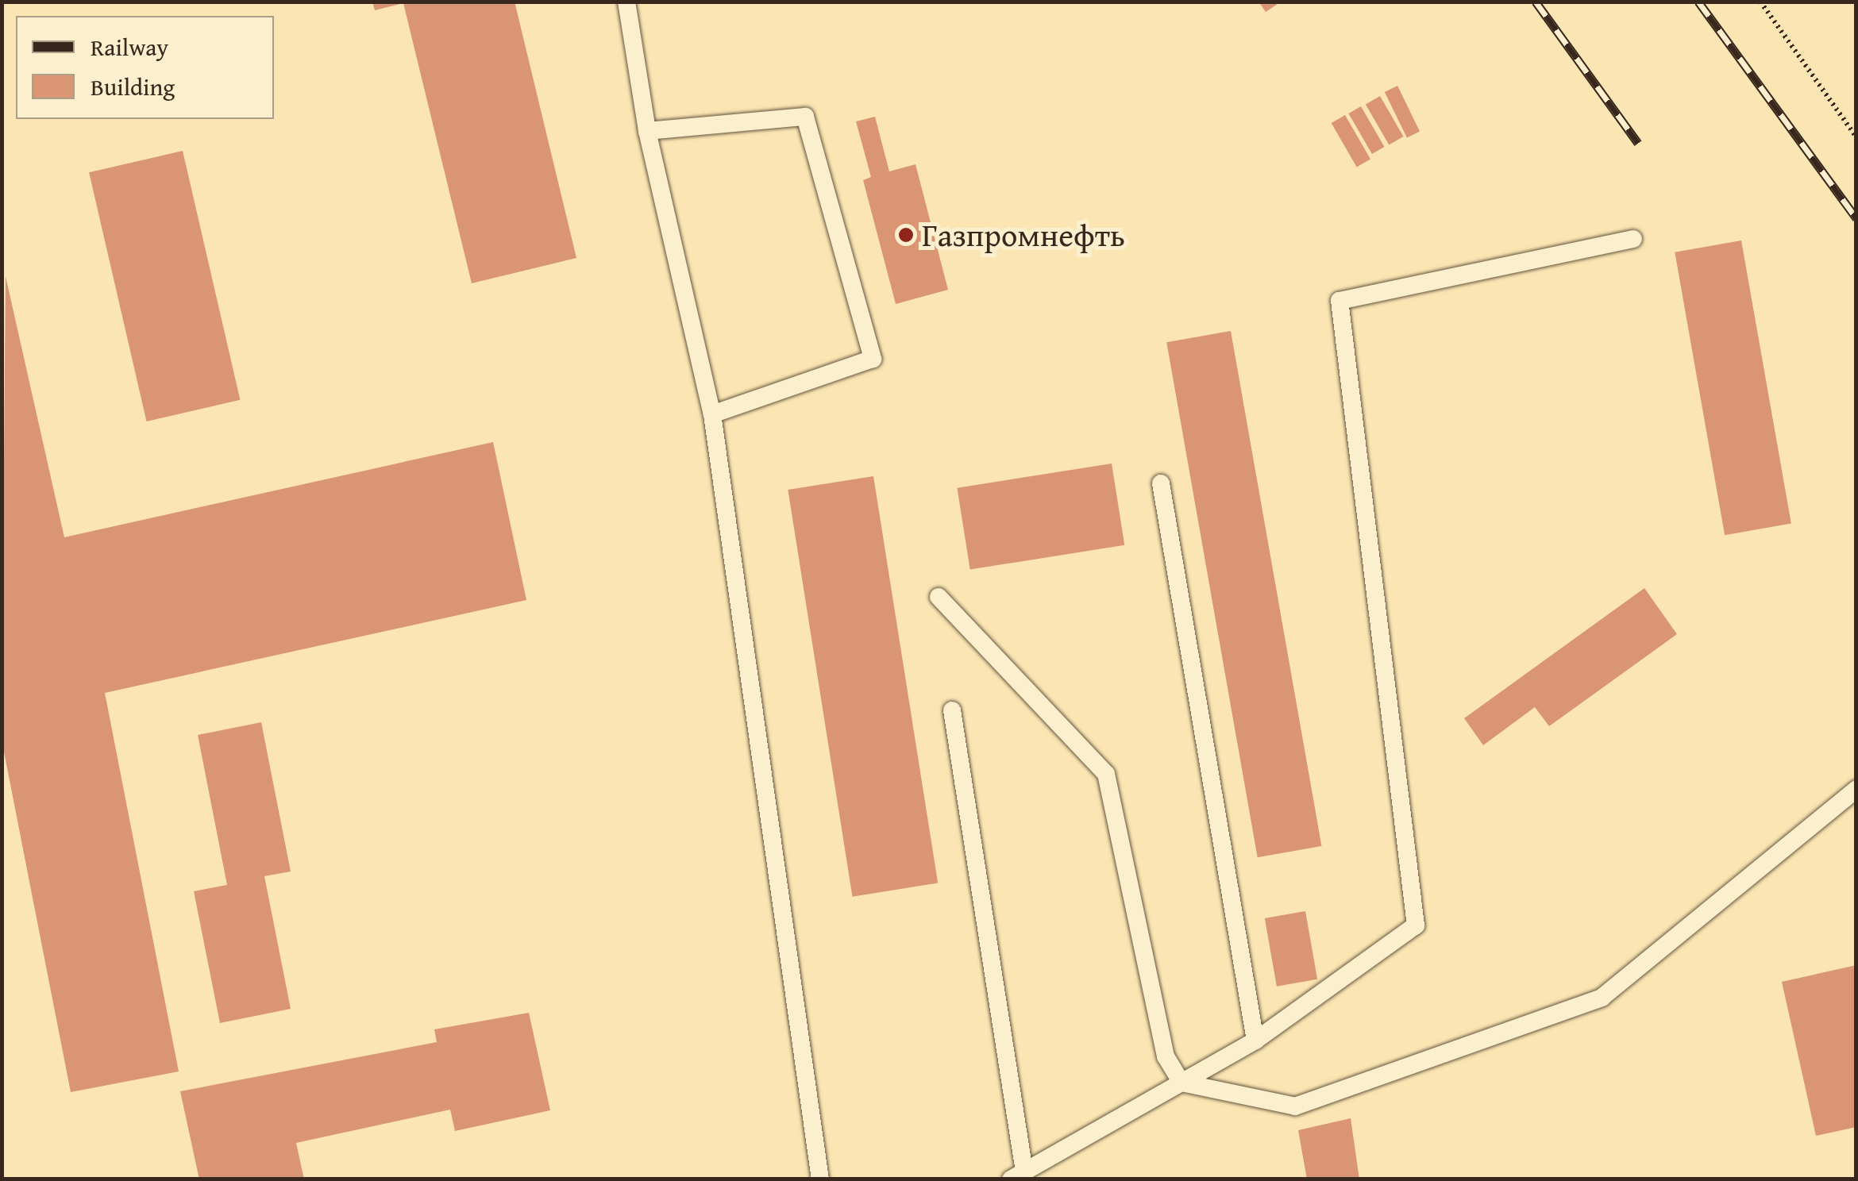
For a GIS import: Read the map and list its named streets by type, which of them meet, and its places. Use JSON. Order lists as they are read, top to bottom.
{
  "places": ["Газпромнефть"],
  "legend": ["Railway", "Building"]
}
